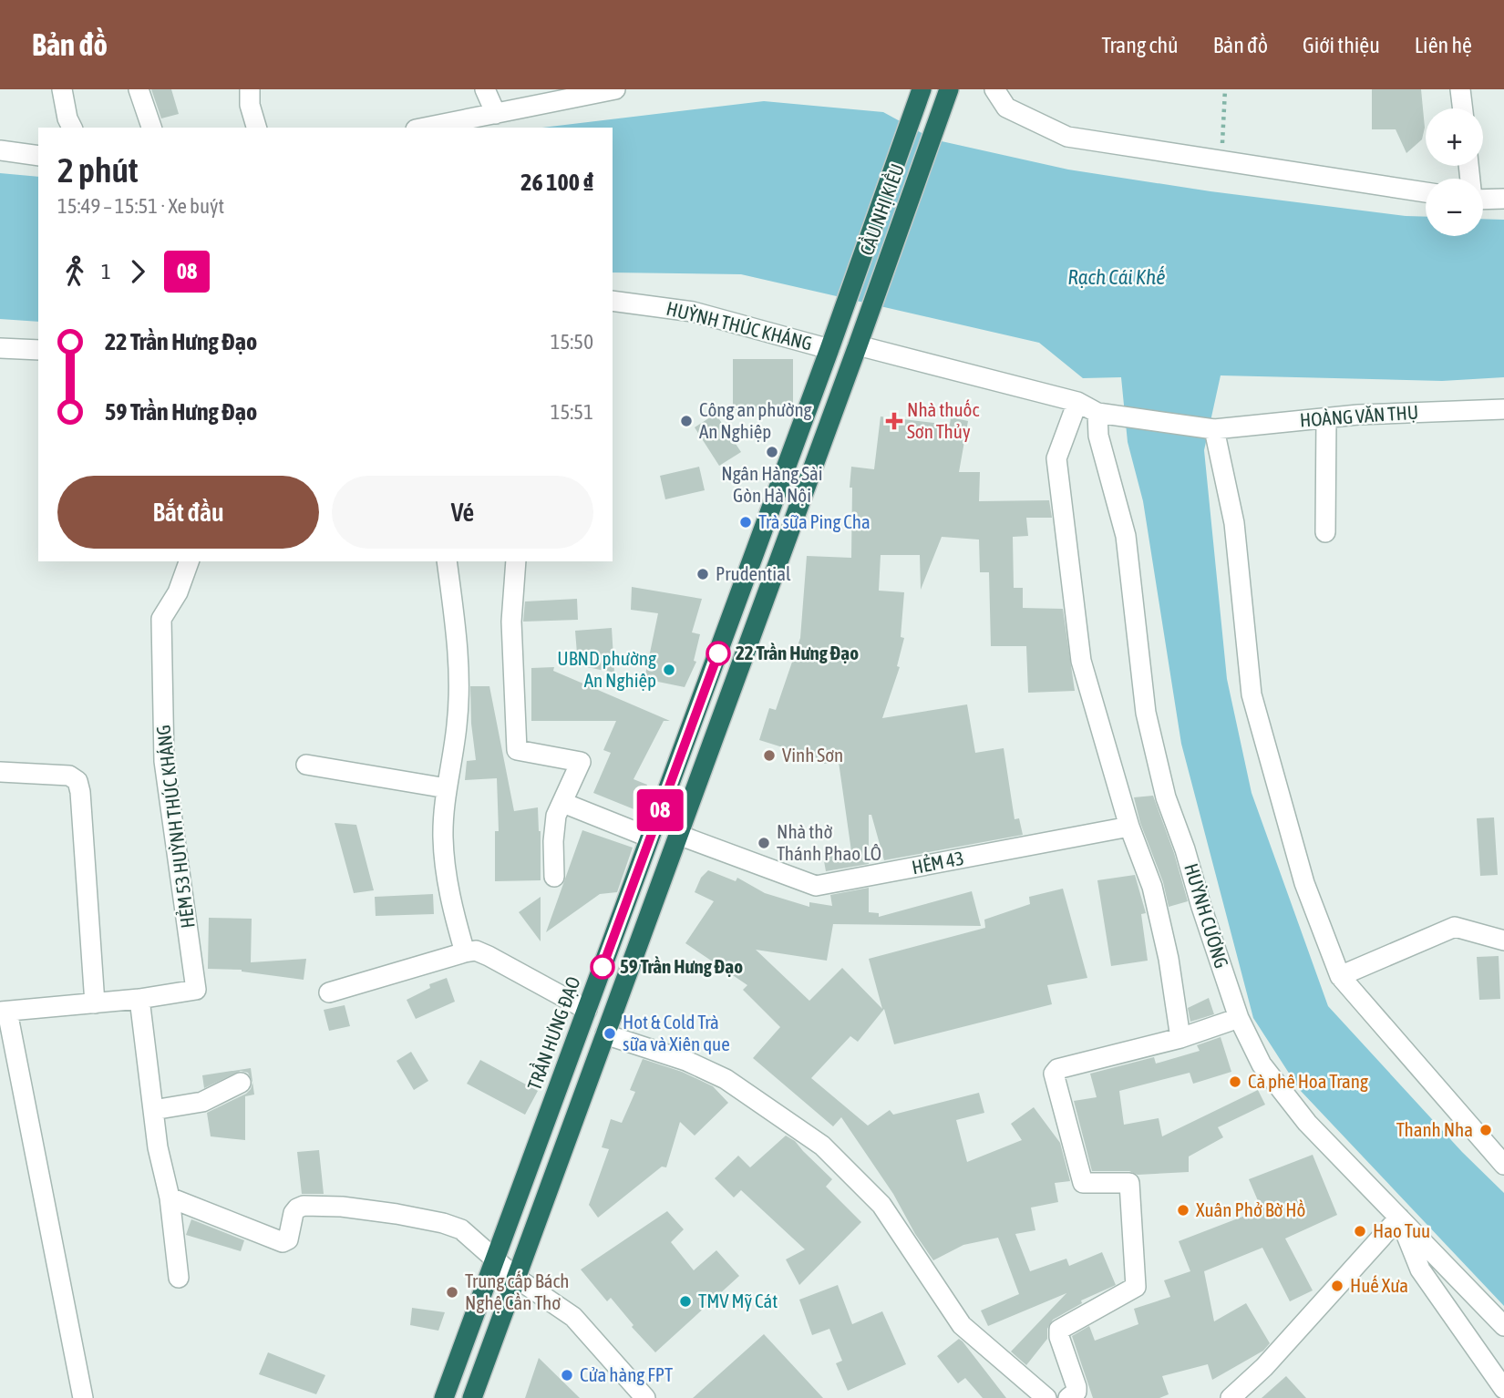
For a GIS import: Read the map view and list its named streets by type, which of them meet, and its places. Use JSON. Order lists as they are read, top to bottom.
{
  "streets": {
    "highway": ["CẦU NHỊ KIỀU", "TRẦN HƯNG ĐẠO"],
    "street": [
      "HUỲNH THÚC KHÁNG",
      "HOÀNG VĂN THỤ",
      "HẺM 53 HUỲNH THÚC KHÁNG",
      "HẺM 43",
      "HUỲNH CƯƠNG"
    ]
  },
  "crossings": [
    ["CẦU NHỊ KIỀU", "TRẦN HƯNG ĐẠO"],
    ["HUỲNH THÚC KHÁNG", "TRẦN HƯNG ĐẠO"],
    ["HOÀNG VĂN THỤ", "HUỲNH CƯƠNG"]
  ],
  "water": ["Rạch Cái Khế"],
  "places": {
    "other": [
      "Công an phường An Nghiệp",
      "Ngân Hàng Sài Gòn Hà Nội",
      "Trà sữa Ping Cha",
      "Prudential",
      "22 Trần Hưng Đạo",
      "UBND phường An Nghiệp",
      "Vinh Sơn",
      "Nhà thờ Thánh Phao LÔ",
      "59 Trần Hưng Đạo",
      "Hot & Cold Trà sữa và Xiên que",
      "Cà phê Hoa Trang",
      "Thanh Nha",
      "Xuân Phở Bờ Hồ",
      "Hao Tuu",
      "Huế Xưa",
      "Trung cấp Bách Nghệ Cần Thơ",
      "TMV Mỹ Cát",
      "Cửa hàng FPT"
    ],
    "health": ["Nhà thuốc Sơn Thủy"]
  },
  "lines": ["bus line 08"],
  "page": {
    "header": "Bản đồ",
    "nav": [
      "Trang chủ",
      "Bản đồ",
      "Giới thiệu",
      "Liên hệ"
    ],
    "on_map": "08",
    "map_buttons": ["+", "−"],
    "heading": ["2 phút", "15:49 – 15:51 · Xe buýt", "26 100 ₫"],
    "legs": ["1", "08"],
    "list": [
      {
        "name": "22 Trần Hưng Đạo",
        "value": "15:50"
      },
      {
        "name": "59 Trần Hưng Đạo",
        "value": "15:51"
      }
    ],
    "buttons": ["Bắt đầu", "Vé"]
  }
}
